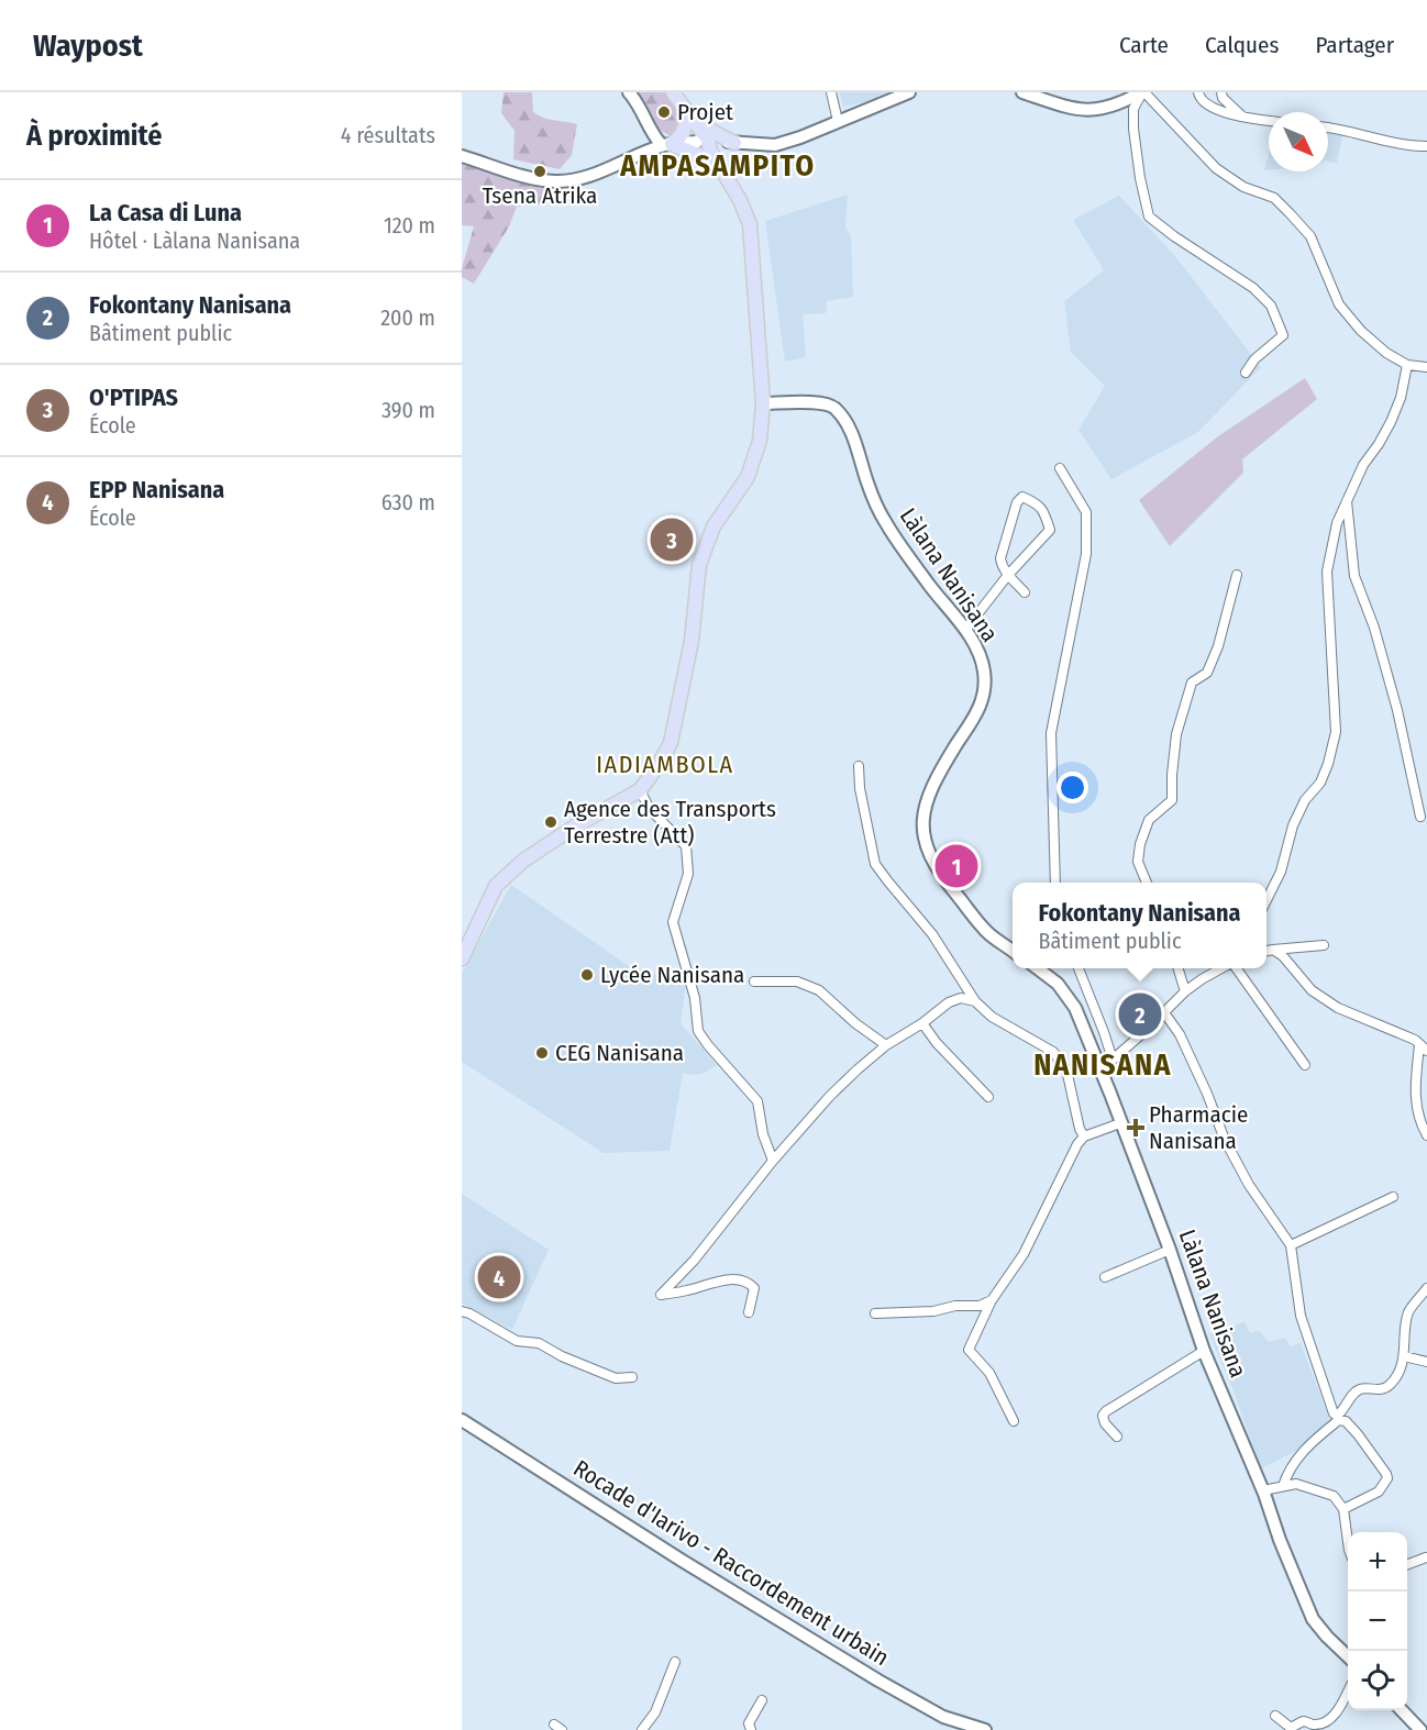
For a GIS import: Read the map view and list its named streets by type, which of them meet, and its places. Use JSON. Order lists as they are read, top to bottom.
{
  "streets": {
    "street": ["Làlana Nanisana", "Rocade d'Iarivo - Raccordement urbain"]
  },
  "districts": ["AMPASAMPITO", "IADIAMBOLA", "NANISANA"],
  "places": {
    "other": [
      "Projet",
      "Tsena Atrika",
      "Agence des Transports Terrestre (Att)",
      "Lycée Nanisana",
      "CEG Nanisana"
    ],
    "health": ["Pharmacie Nanisana"]
  },
  "north": "bottom right",
  "page": {
    "header": "Waypost",
    "nav": ["Carte", "Calques", "Partager"],
    "heading": ["À proximité", "4 résultats"],
    "list": [
      {
        "mark": "1",
        "name": "La Casa di Luna",
        "note": "Hôtel · Làlana Nanisana",
        "value": "120 m"
      },
      {
        "mark": "2",
        "name": "Fokontany Nanisana",
        "note": "Bâtiment public",
        "value": "200 m"
      },
      {
        "mark": "3",
        "name": "O'PTIPAS",
        "note": "École",
        "value": "390 m"
      },
      {
        "mark": "4",
        "name": "EPP Nanisana",
        "note": "École",
        "value": "630 m"
      }
    ],
    "pins": [
      "3",
      "1",
      "2",
      "4"
    ],
    "popup": ["Fokontany Nanisana", "Bâtiment public"],
    "map_buttons": ["+", "−"]
  }
}
